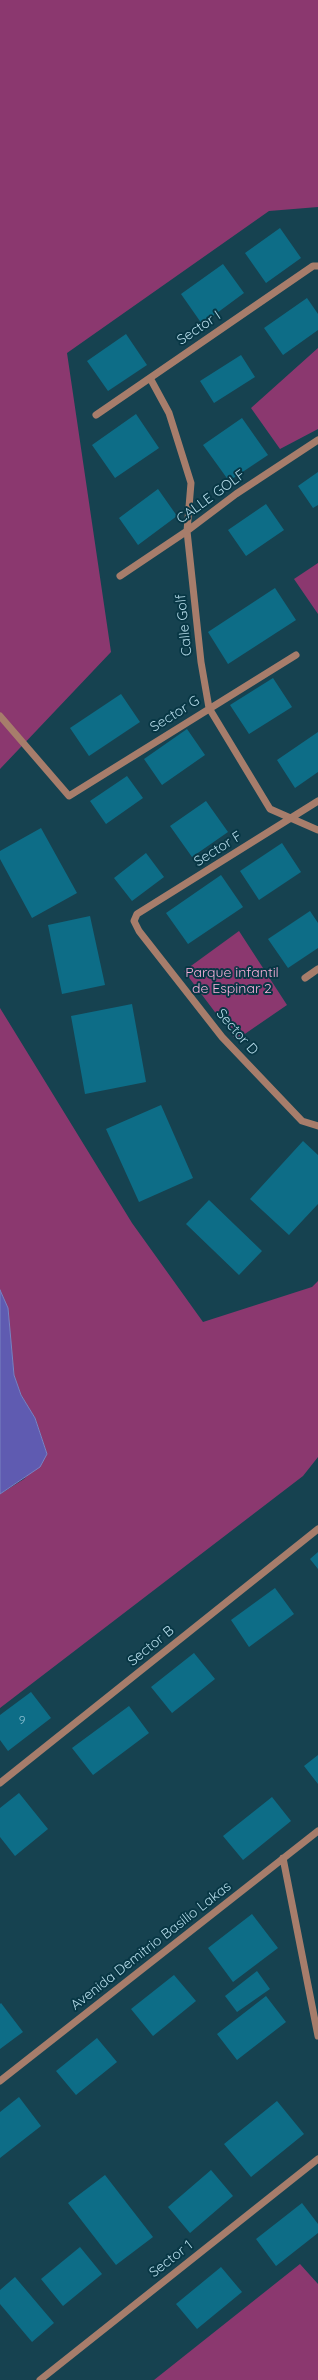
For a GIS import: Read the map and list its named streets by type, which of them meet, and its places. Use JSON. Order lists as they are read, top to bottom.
{
  "streets": {
    "street": [
      "Sector I",
      "CALLE GOLF",
      "Calle Golf",
      "Sector G",
      "Sector F",
      "Sector D",
      "Sector B",
      "Avenida Demitrio Basilio Lakas",
      "Sector 1"
    ]
  },
  "crossings": [
    ["Sector I", "Calle Golf"],
    ["CALLE GOLF", "Calle Golf"],
    ["Calle Golf", "Sector G"],
    ["Calle Golf", "Sector F"],
    ["Sector F", "Sector D"]
  ],
  "parks": ["Parque infantil de Espinar 2"],
  "house_numbers": ["9"]
}
